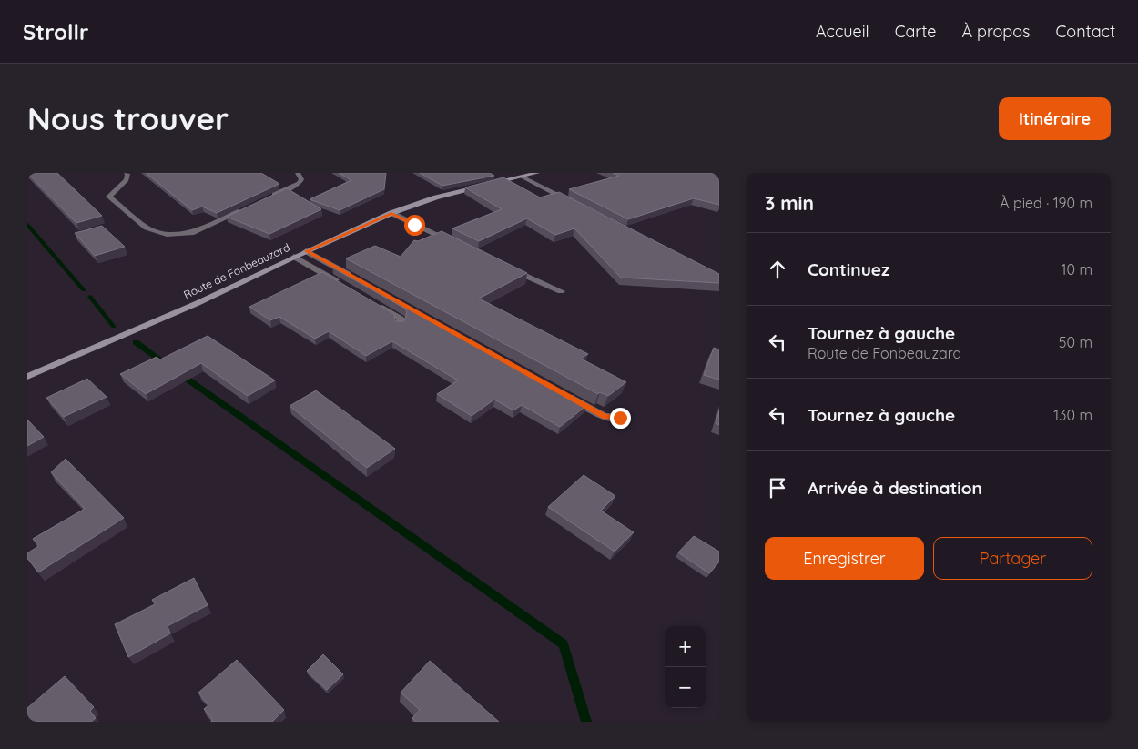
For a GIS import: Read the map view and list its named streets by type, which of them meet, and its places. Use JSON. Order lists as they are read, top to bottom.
{
  "streets": {
    "street": ["Route de Fonbeauzard"]
  },
  "page": {
    "header": "Strollr",
    "nav": [
      "Accueil",
      "Carte",
      "À propos",
      "Contact"
    ],
    "buttons": [
      "Itinéraire",
      ["Enregistrer", "Partager"]
    ],
    "title": "Nous trouver",
    "heading": ["3 min", "À pied · 190 m"],
    "list": [
      ["Continuez", "10 m"],
      ["Tournez à gauche", "Route de Fonbeauzard", "50 m"],
      ["Tournez à gauche", "130 m"],
      "Arrivée à destination"
    ],
    "map_buttons": ["+", "−"]
  }
}
